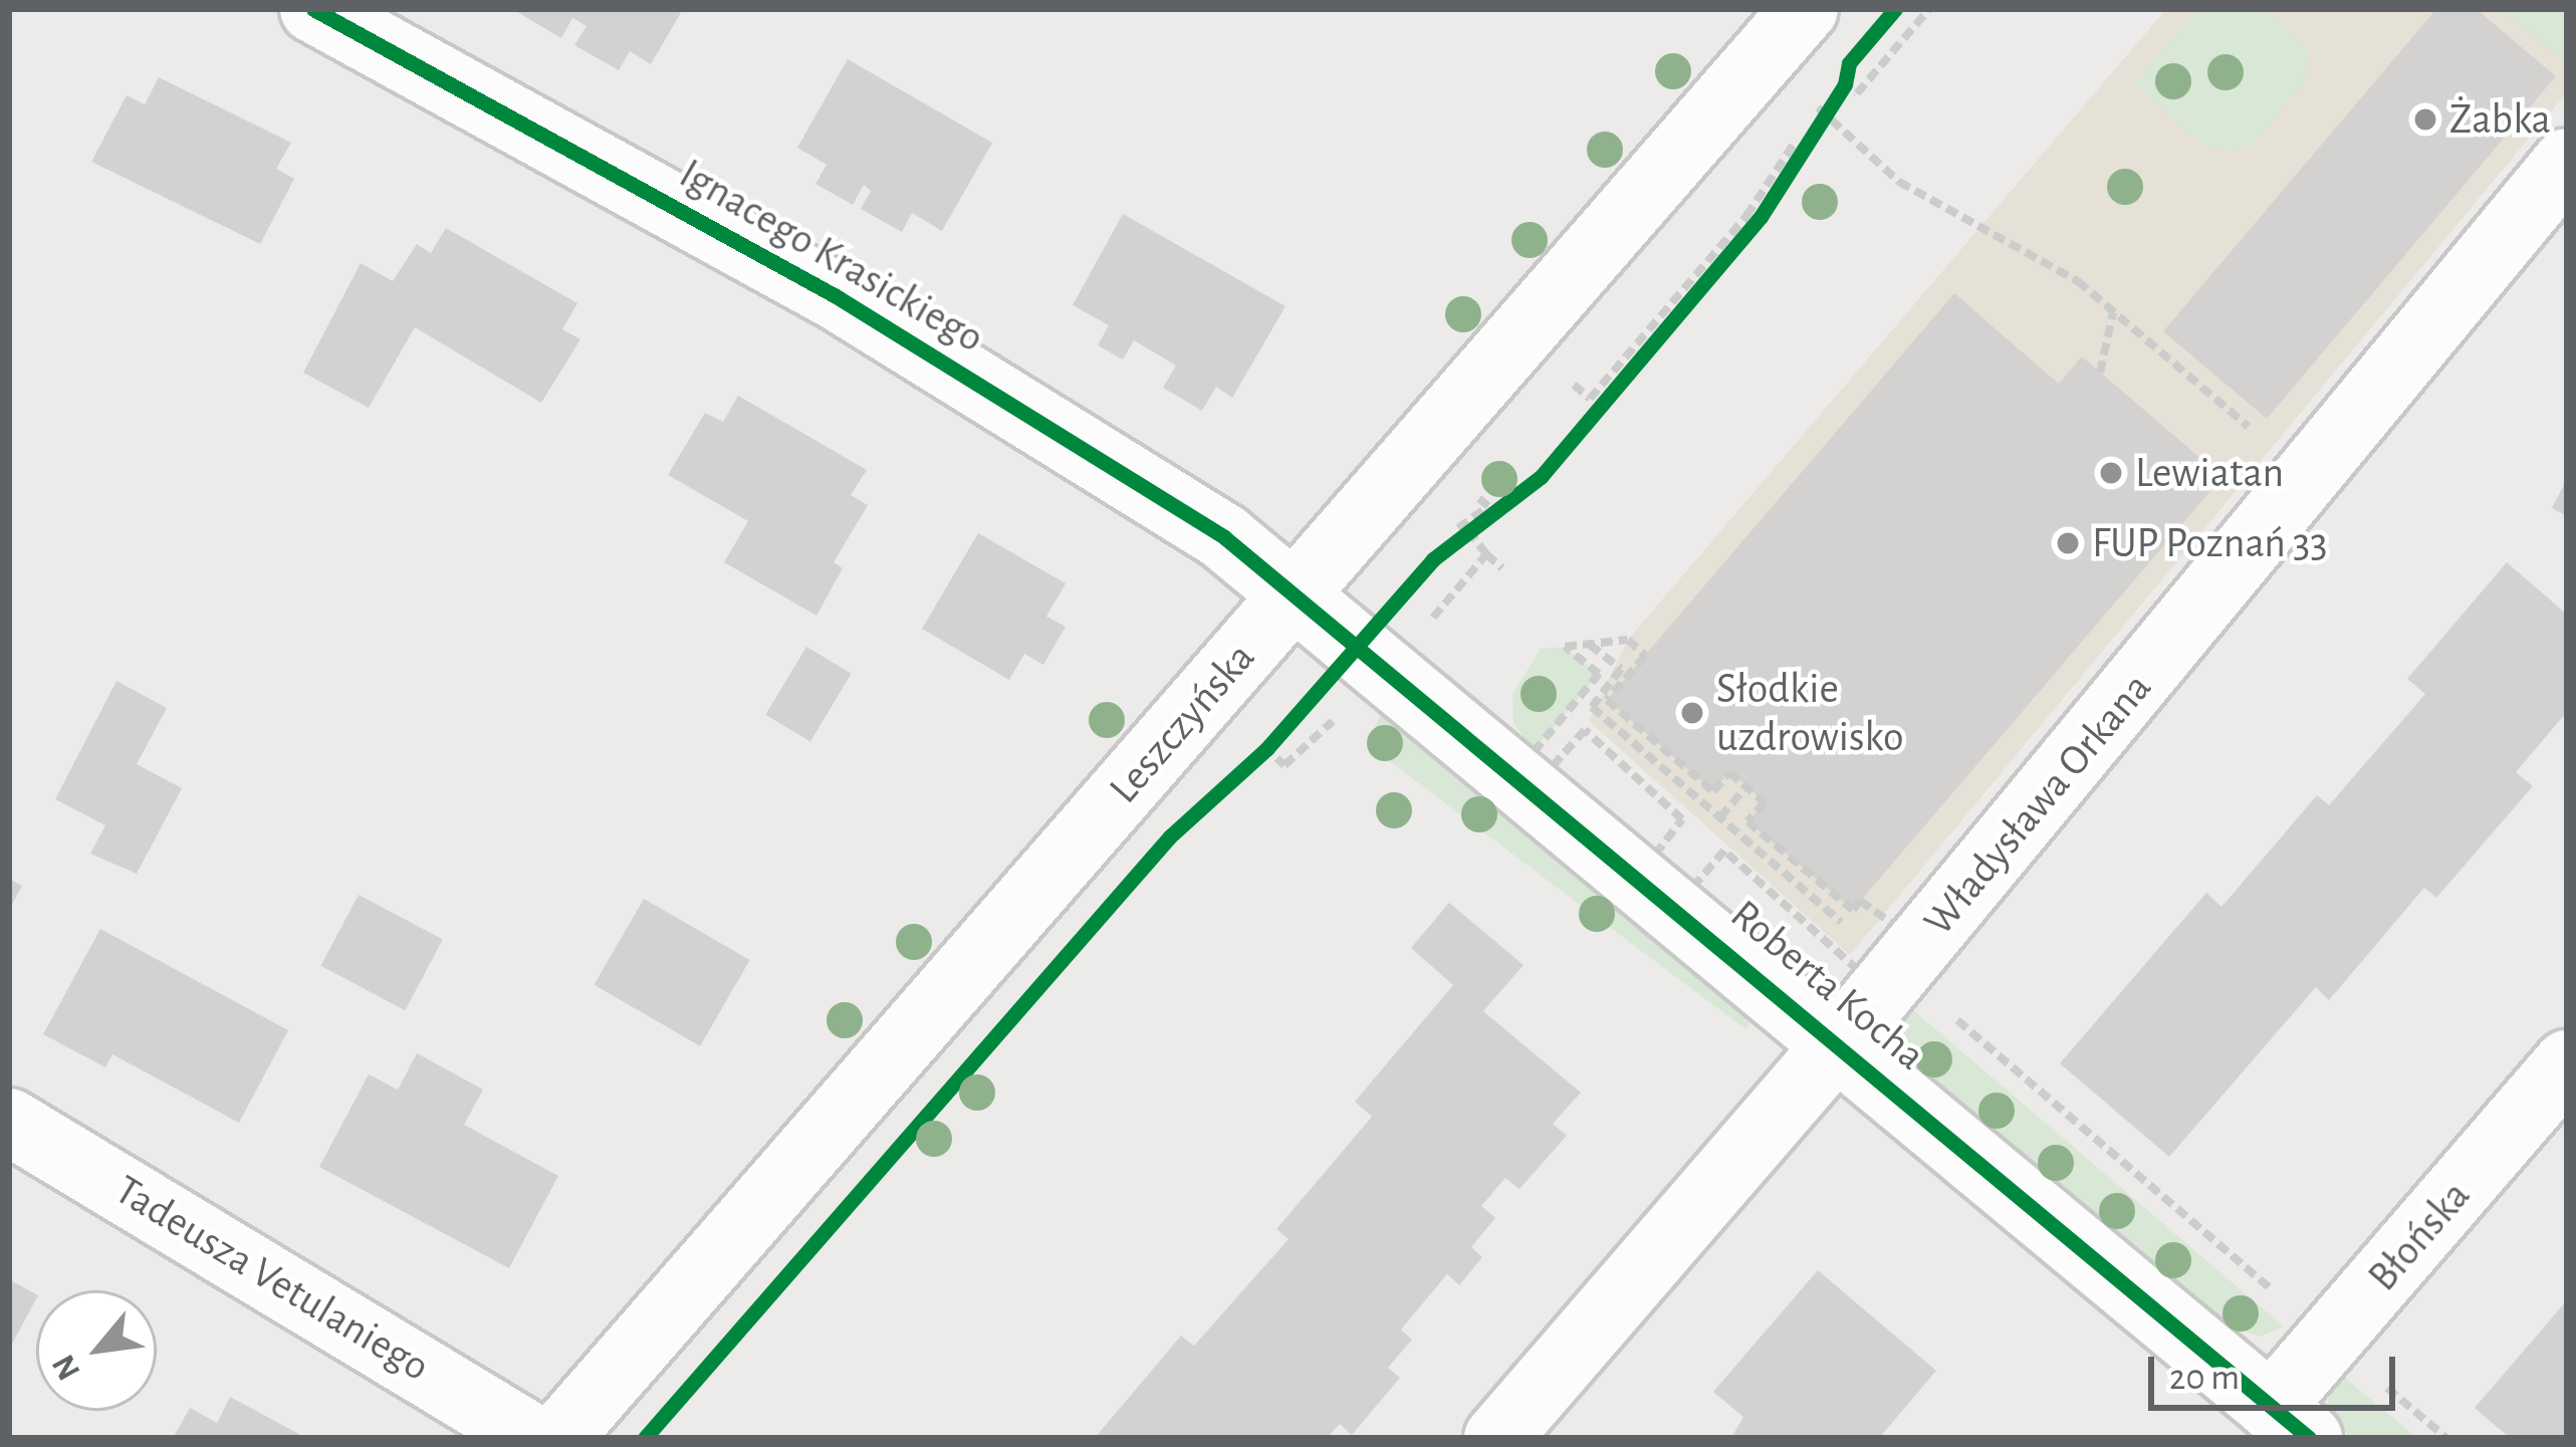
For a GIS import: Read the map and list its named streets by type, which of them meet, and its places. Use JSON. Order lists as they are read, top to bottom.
{
  "streets": {
    "street": [
      "Ignacego Krasickiego",
      "Leszczyńska",
      "Władysława Orkana",
      "Roberta Kocha",
      "Błońska",
      "Tadeusza Vetulaniego"
    ]
  },
  "crossings": [
    ["Ignacego Krasickiego", "Leszczyńska"],
    ["Ignacego Krasickiego", "Roberta Kocha"],
    ["Leszczyńska", "Roberta Kocha"],
    ["Władysława Orkana", "Roberta Kocha"],
    ["Roberta Kocha", "Błońska"]
  ],
  "places": [
    "Żabka",
    "Lewiatan",
    "FUP Poznań 33",
    "Słodkie uzdrowisko"
  ],
  "scale_bar": "20 m",
  "north": "bottom left"
}
